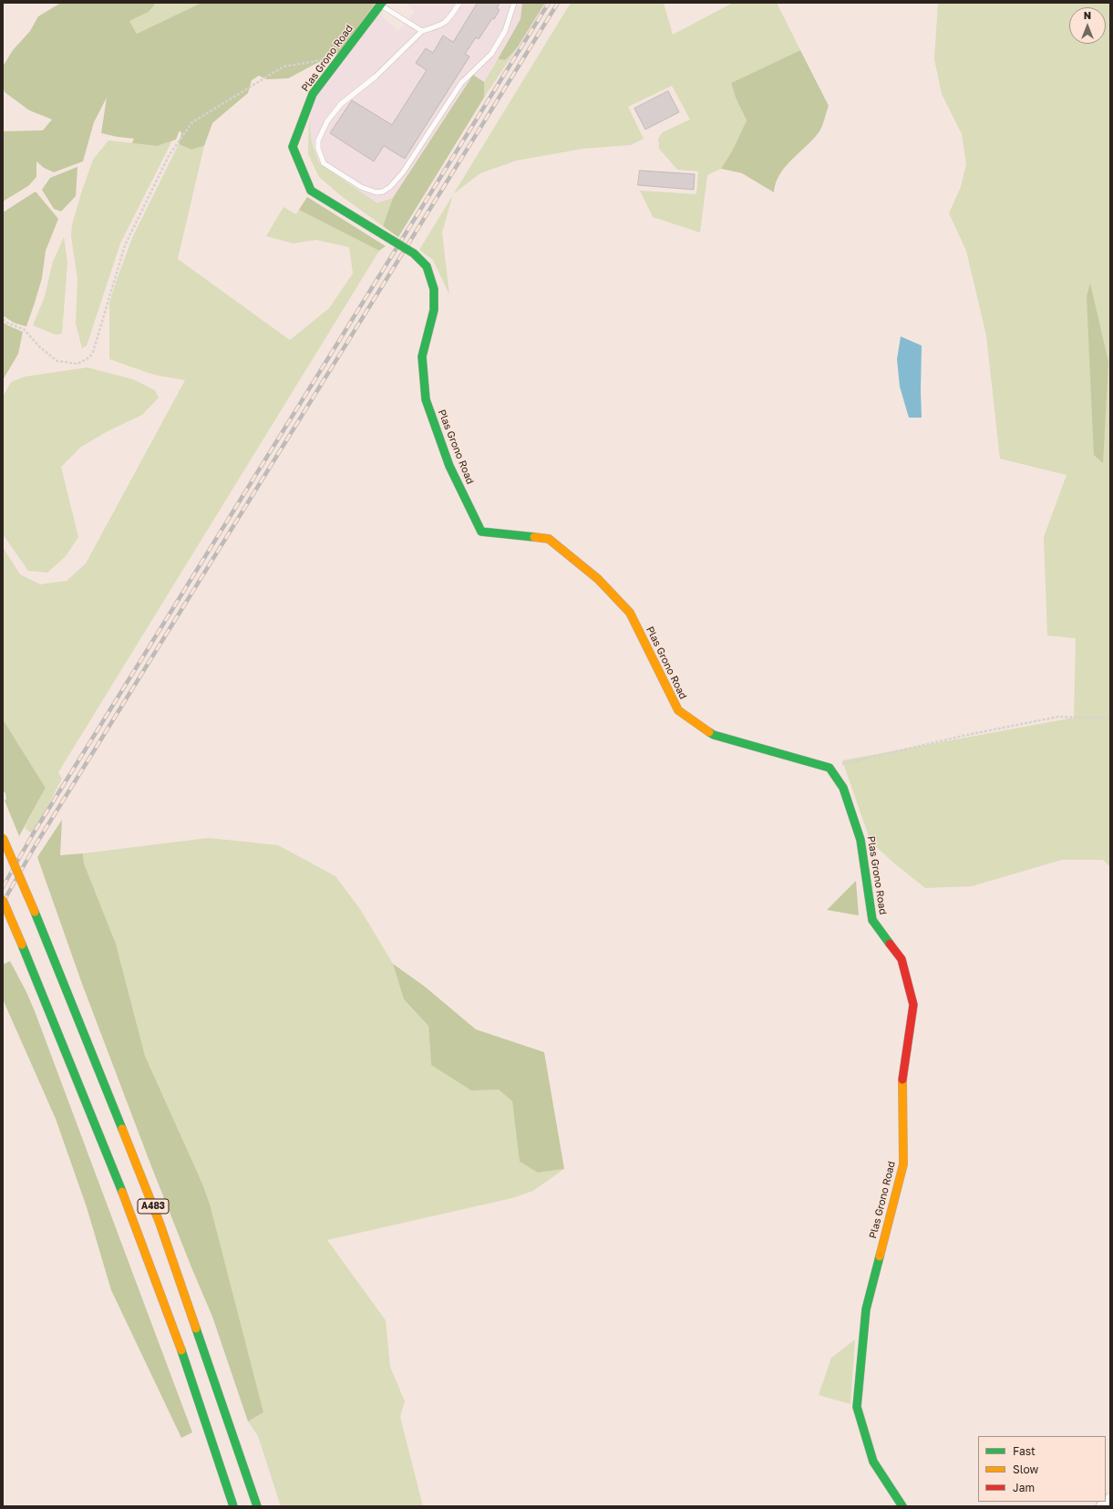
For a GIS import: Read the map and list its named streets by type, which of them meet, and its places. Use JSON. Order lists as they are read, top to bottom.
{
  "streets": {
    "main road": ["Plas Grono Road", "A483"]
  },
  "legend": ["Fast", "Slow", "Jam"],
  "north": "top"
}
